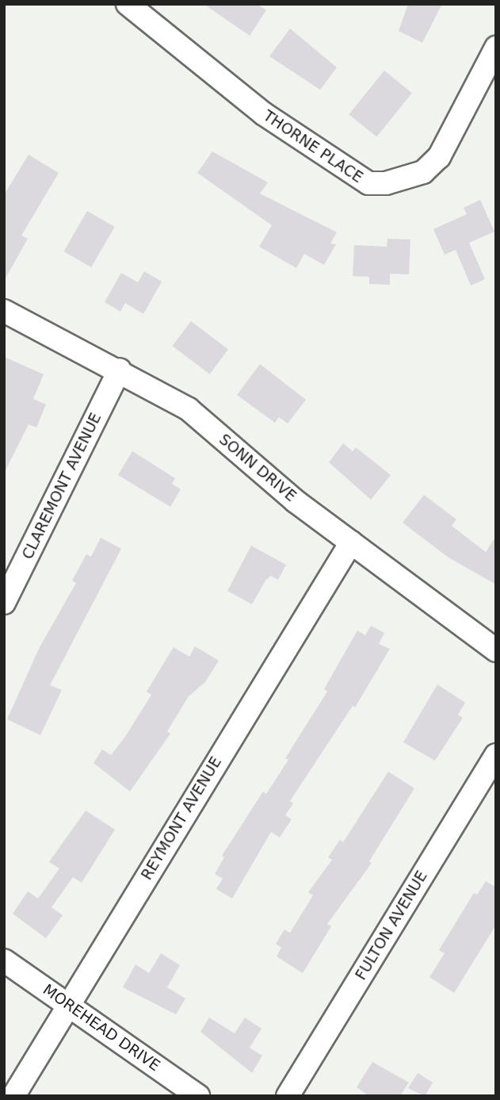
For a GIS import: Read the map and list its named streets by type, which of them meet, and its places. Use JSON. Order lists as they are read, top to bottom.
{
  "streets": {
    "street": [
      "THORNE PLACE",
      "SONN DRIVE",
      "CLAREMONT AVENUE",
      "REYMONT AVENUE",
      "FULTON AVENUE",
      "MOREHEAD DRIVE"
    ]
  },
  "crossings": [
    ["SONN DRIVE", "CLAREMONT AVENUE"],
    ["SONN DRIVE", "REYMONT AVENUE"],
    ["REYMONT AVENUE", "MOREHEAD DRIVE"]
  ]
}
